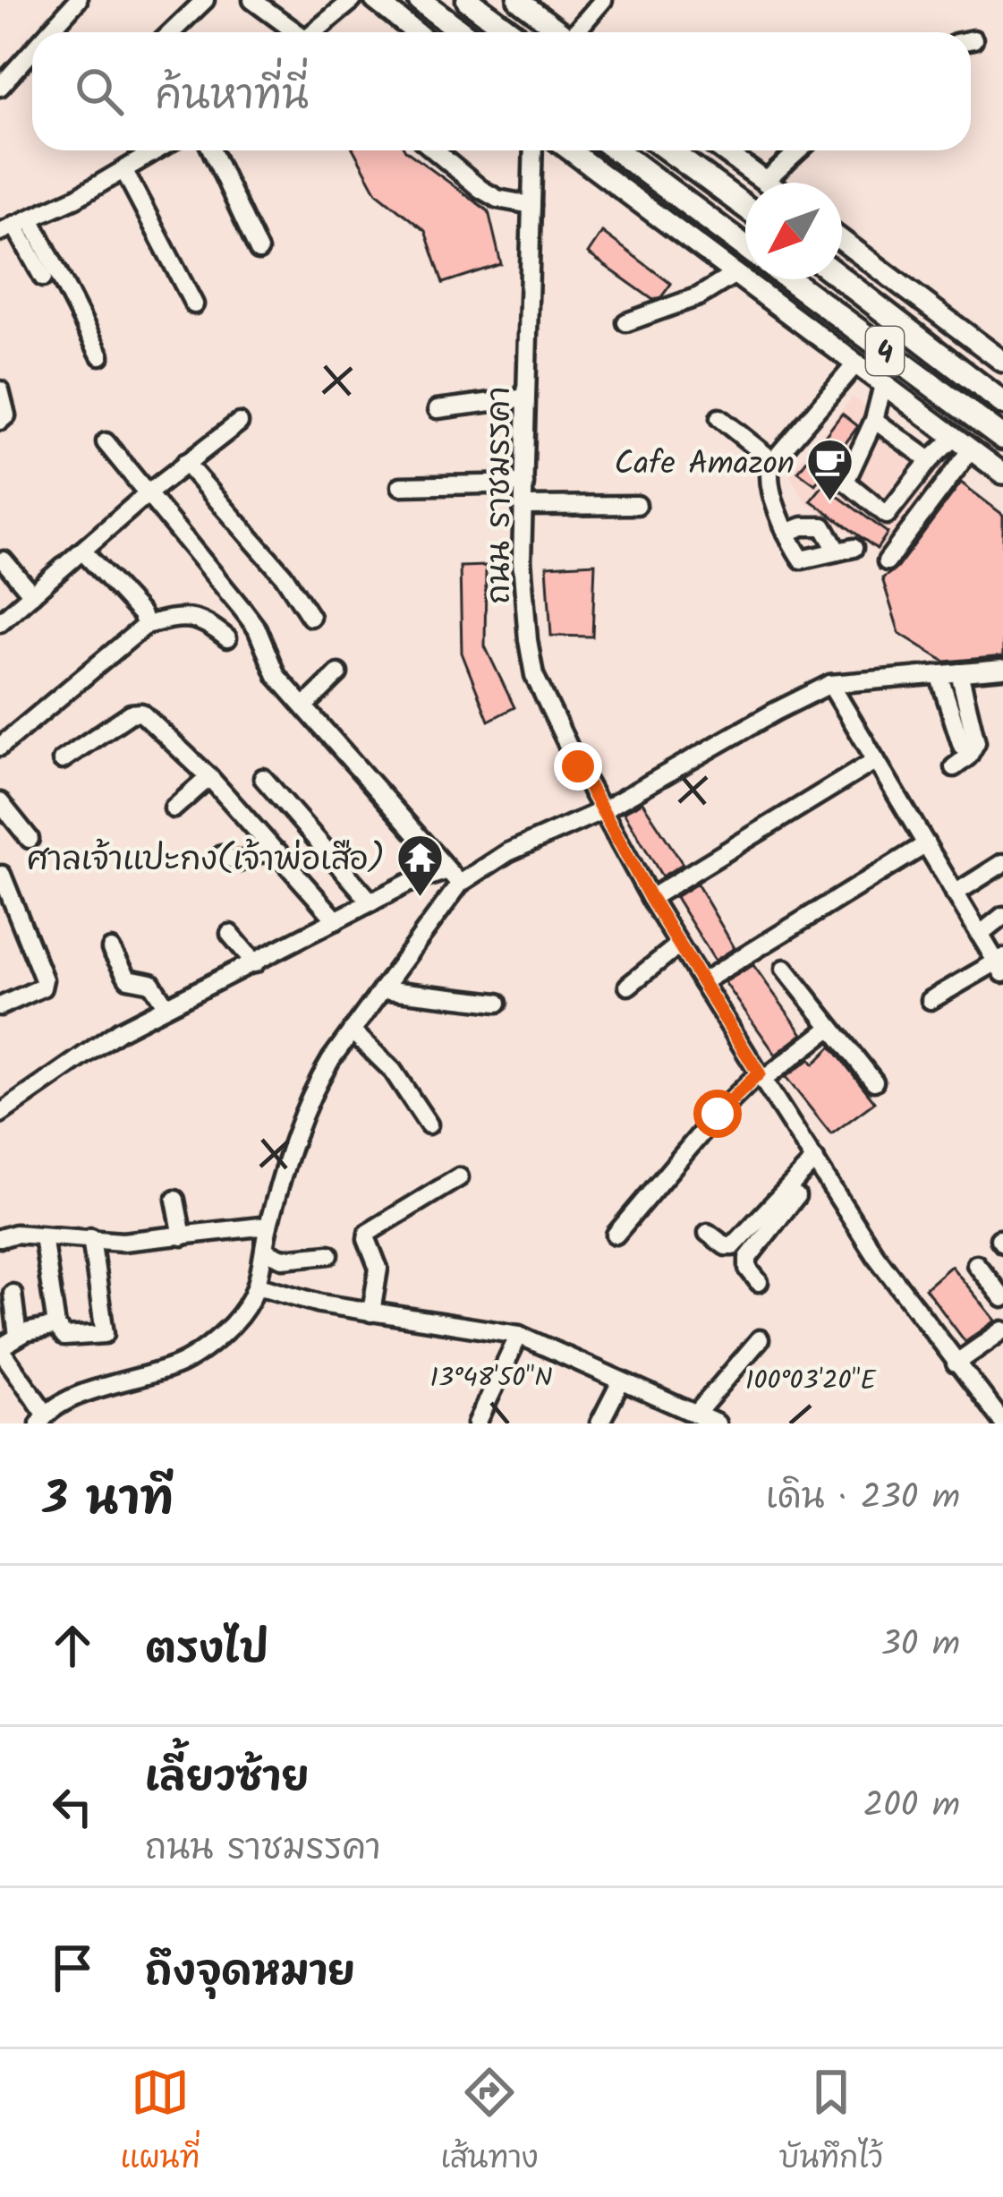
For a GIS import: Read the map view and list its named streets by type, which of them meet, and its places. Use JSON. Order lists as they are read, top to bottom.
{
  "streets": {
    "highway": ["4"],
    "street": ["ถนน ราชมรรคา"]
  },
  "places": {
    "cafe": ["Cafe Amazon"],
    "temple": ["ศาลเจ้าแปะกง(เจ้าพ่อเสือ)"]
  },
  "north": "bottom left",
  "page": {
    "search": "ค้นหาที่นี่",
    "heading": ["3 นาที", "เดิน · 230 m"],
    "list": [
      ["ตรงไป", "30 m"],
      ["เลี้ยวซ้าย", "ถนน ราชมรรคา", "200 m"],
      "ถึงจุดหมาย"
    ],
    "nav": ["แผนที่", "เส้นทาง", "บันทึกไว้"]
  },
  "coordinates": ["13°48'50\"N", "100°03'20\"E"]
}
